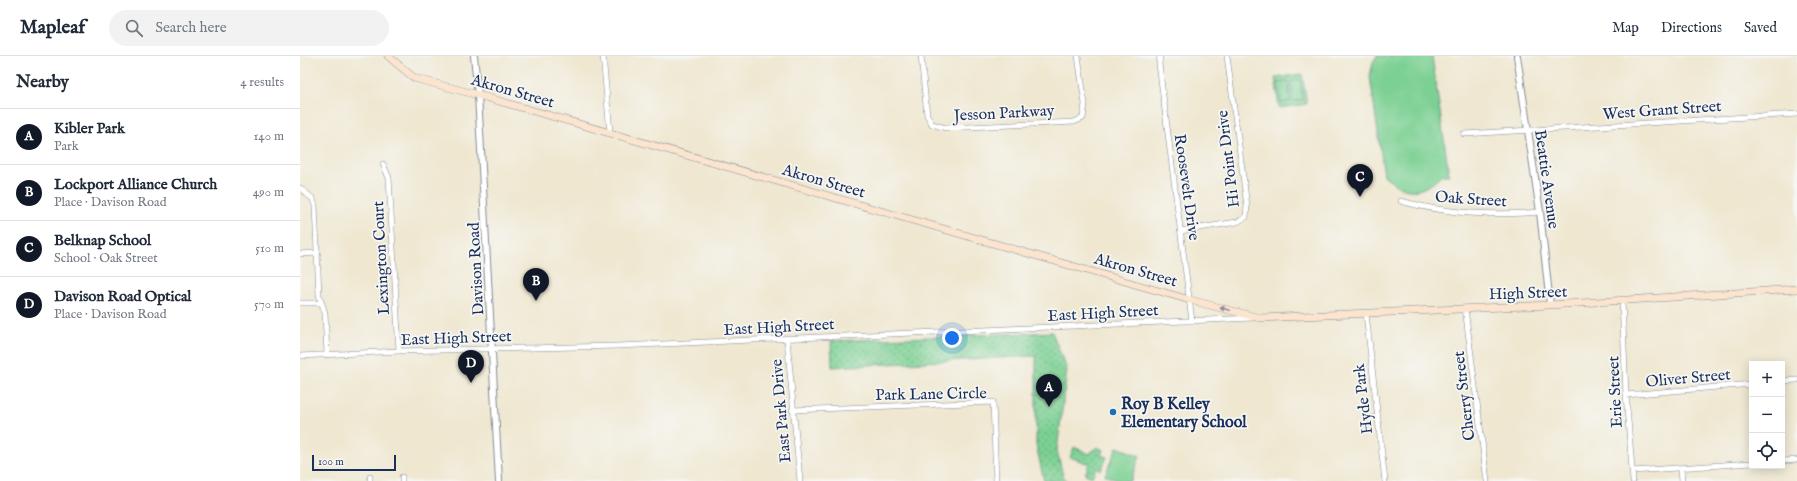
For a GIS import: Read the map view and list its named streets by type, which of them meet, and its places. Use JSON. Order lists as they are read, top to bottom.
{
  "streets": {
    "main road": ["Akron Street", "High Street"],
    "street": [
      "West Grant Street",
      "Jesson Parkway",
      "Hi Point Drive",
      "Beattie Avenue",
      "Roosevelt Drive",
      "Oak Street",
      "Lexington Court",
      "Davison Road",
      "East High Street",
      "Oliver Street",
      "Erie Street",
      "Park Lane Circle",
      "Cherry Street",
      "Hyde Park",
      "East Park Drive"
    ]
  },
  "crossings": [
    ["Akron Street", "Roosevelt Drive"],
    ["Akron Street", "Davison Road"],
    ["Akron Street", "High Street"],
    ["Akron Street", "East High Street"],
    ["West Grant Street", "Beattie Avenue"],
    ["Hi Point Drive", "Roosevelt Drive"],
    ["Beattie Avenue", "Oak Street"],
    ["Beattie Avenue", "High Street"],
    ["Roosevelt Drive", "East High Street"],
    ["Lexington Court", "East High Street"],
    ["Davison Road", "East High Street"],
    ["High Street", "East High Street"],
    ["High Street", "Erie Street"],
    ["High Street", "Cherry Street"],
    ["High Street", "Hyde Park"],
    ["East High Street", "East Park Drive"],
    ["Oliver Street", "Erie Street"],
    ["Park Lane Circle", "East Park Drive"]
  ],
  "places": ["Roy B Kelley Elementary School"],
  "scale_bar": "100 m",
  "page": {
    "header": "Mapleaf",
    "search": "Search here",
    "nav": ["Map", "Directions", "Saved"],
    "heading": ["Nearby", "4 results"],
    "list": [
      {
        "mark": "A",
        "name": "Kibler Park",
        "note": "Park",
        "value": "140 m"
      },
      {
        "mark": "B",
        "name": "Lockport Alliance Church",
        "note": "Place · Davison Road",
        "value": "490 m"
      },
      {
        "mark": "C",
        "name": "Belknap School",
        "note": "School · Oak Street",
        "value": "510 m"
      },
      {
        "mark": "D",
        "name": "Davison Road Optical",
        "note": "Place · Davison Road",
        "value": "570 m"
      }
    ],
    "pins": [
      "C",
      "B",
      "D",
      "A"
    ],
    "map_buttons": ["+", "−"],
    "scale": "100 m"
  }
}
